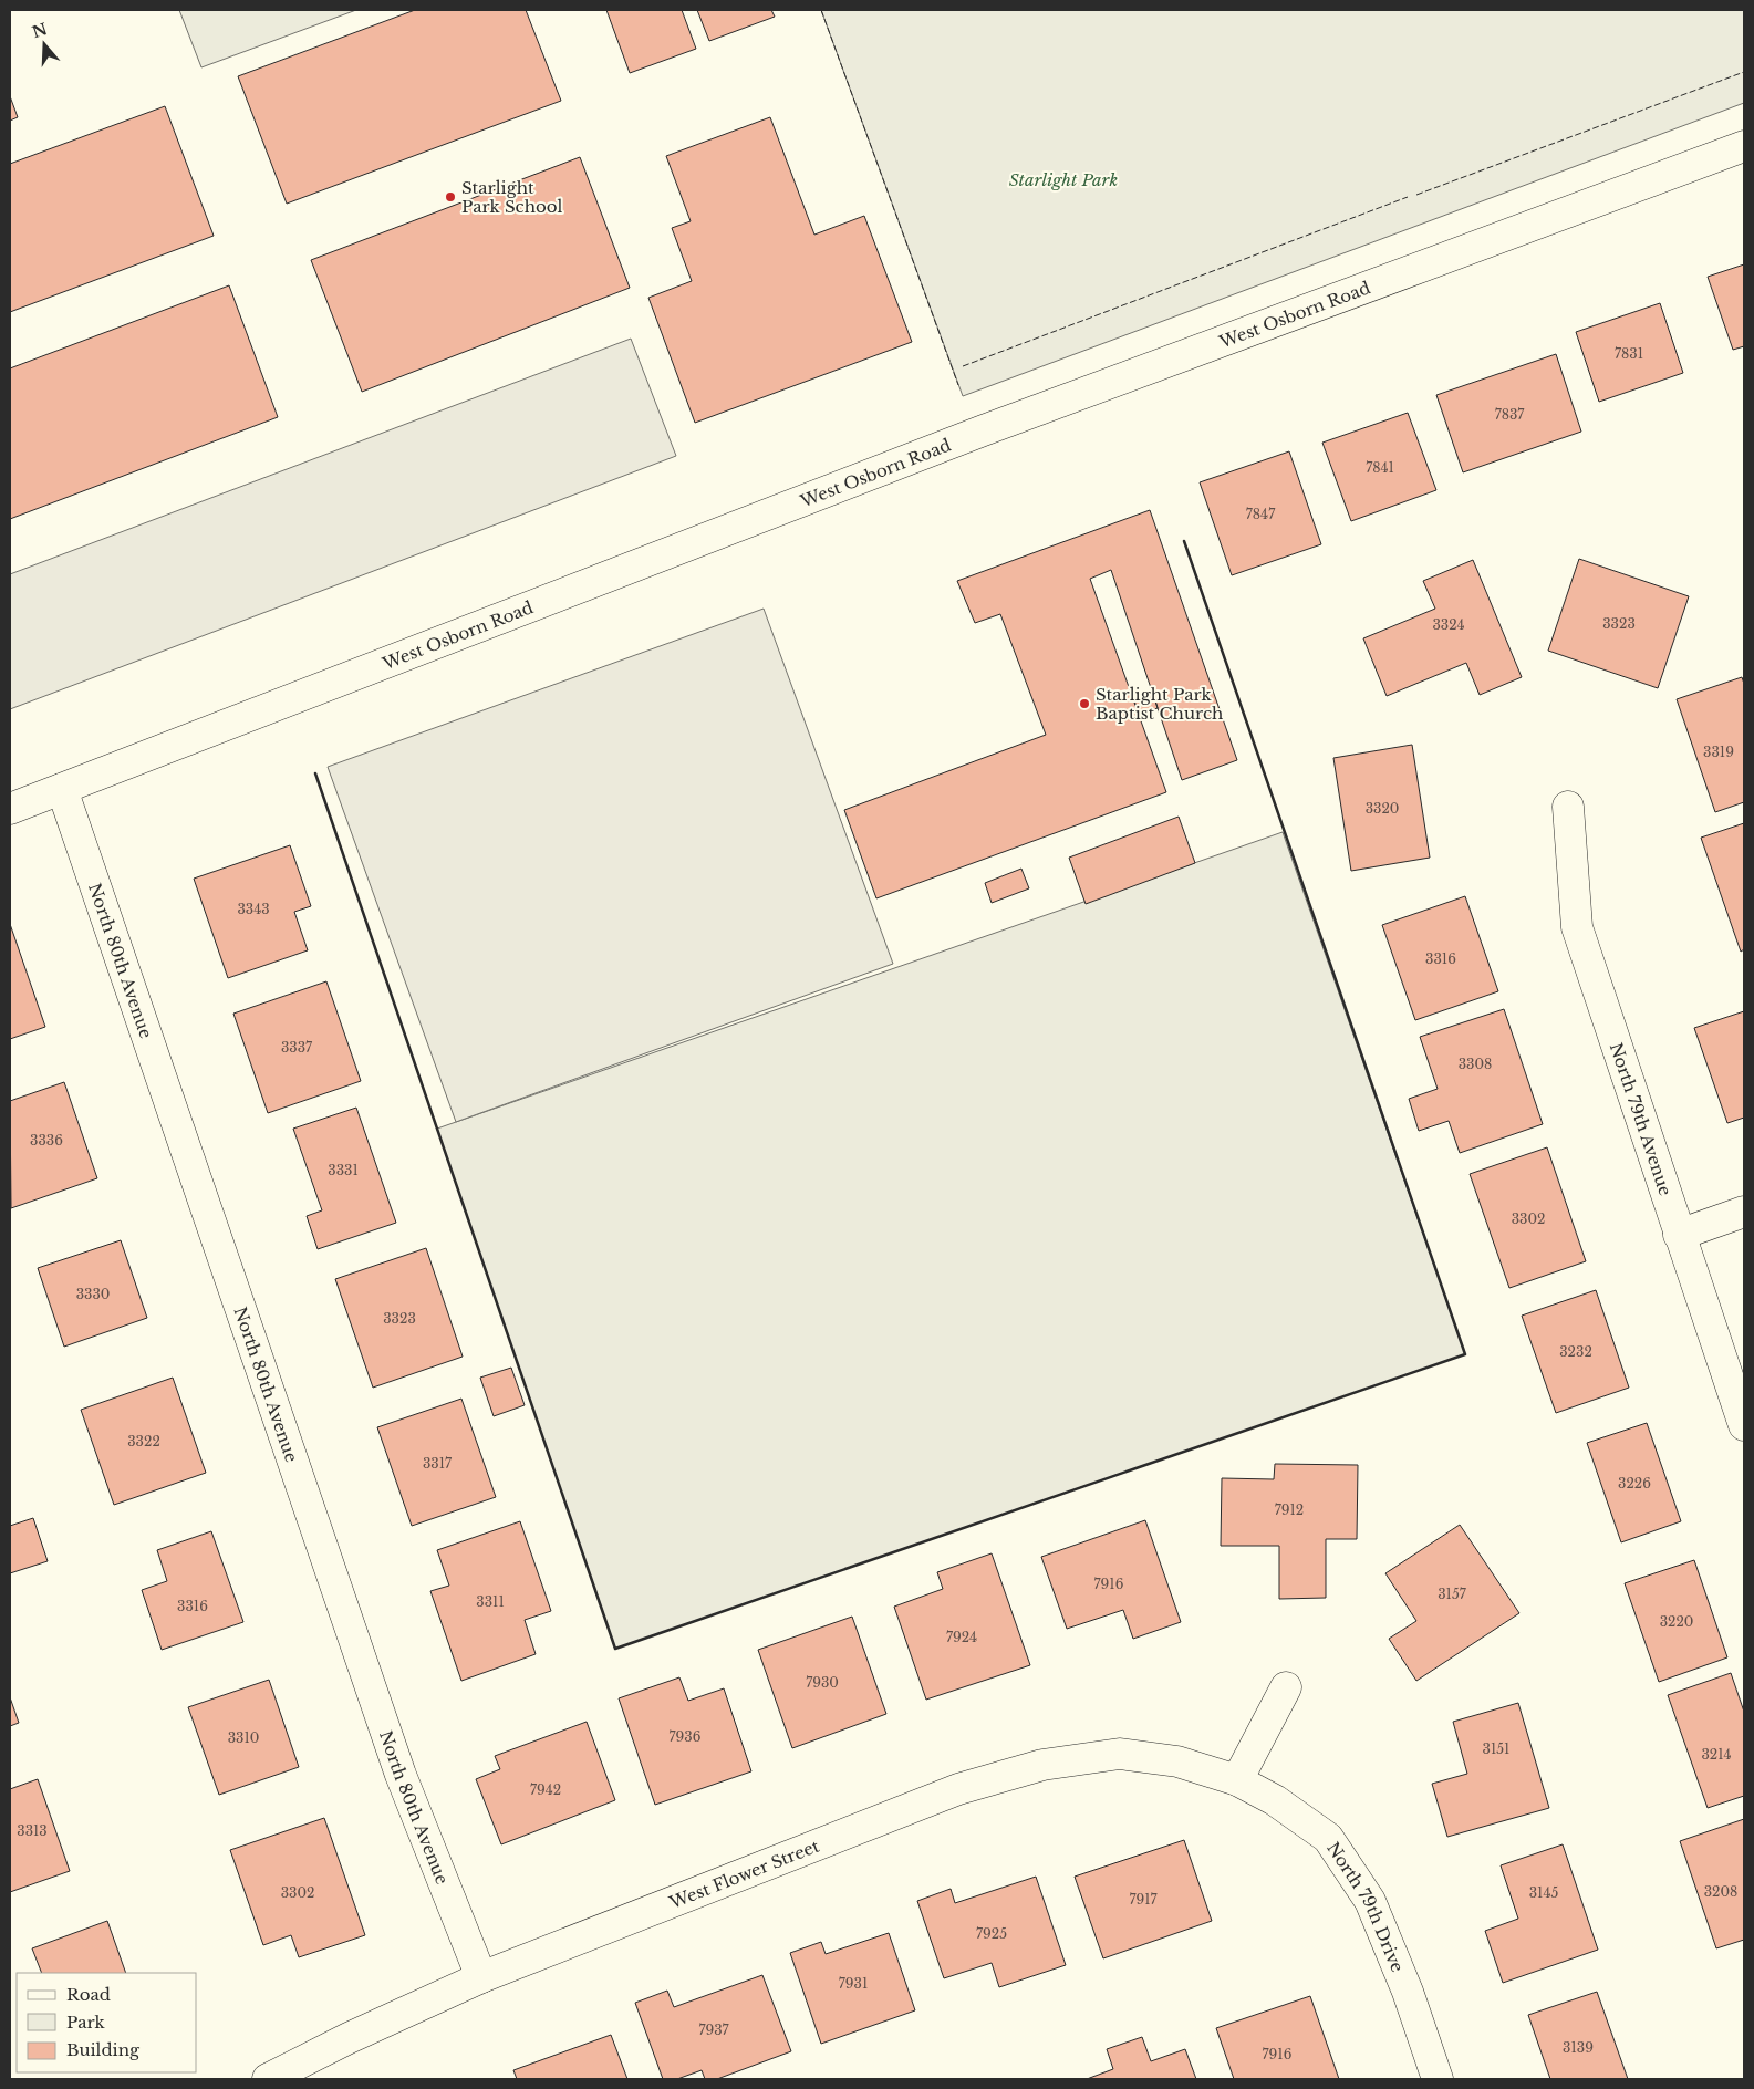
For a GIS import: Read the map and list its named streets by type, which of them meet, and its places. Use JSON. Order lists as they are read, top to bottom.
{
  "streets": {
    "street": [
      "West Osborn Road",
      "North 80th Avenue",
      "North 79th Avenue",
      "West Flower Street",
      "North 79th Drive"
    ]
  },
  "crossings": [
    ["West Osborn Road", "North 80th Avenue"],
    ["North 80th Avenue", "West Flower Street"],
    ["West Flower Street", "North 79th Drive"]
  ],
  "parks": ["Starlight Park"],
  "places": ["Starlight Park School", "Starlight Park Baptist Church"],
  "house_numbers": [
    "7831",
    "7837",
    "7841",
    "7847",
    "3323",
    "3324",
    "3319",
    "3320",
    "3343",
    "3316",
    "3337",
    "3308",
    "3336",
    "3331",
    "3302",
    "3330",
    "3323",
    "3232",
    "3322",
    "3317",
    "3226",
    "7912",
    "7916",
    "3157",
    "3311",
    "3316",
    "3220",
    "7924",
    "7930",
    "7936",
    "3310",
    "3151",
    "3214",
    "7942",
    "3313",
    "3208",
    "3302",
    "3145",
    "7917",
    "7925",
    "7931",
    "7937",
    "3139",
    "7916"
  ],
  "legend": ["Road", "Park", "Building"],
  "north": "top"
}
